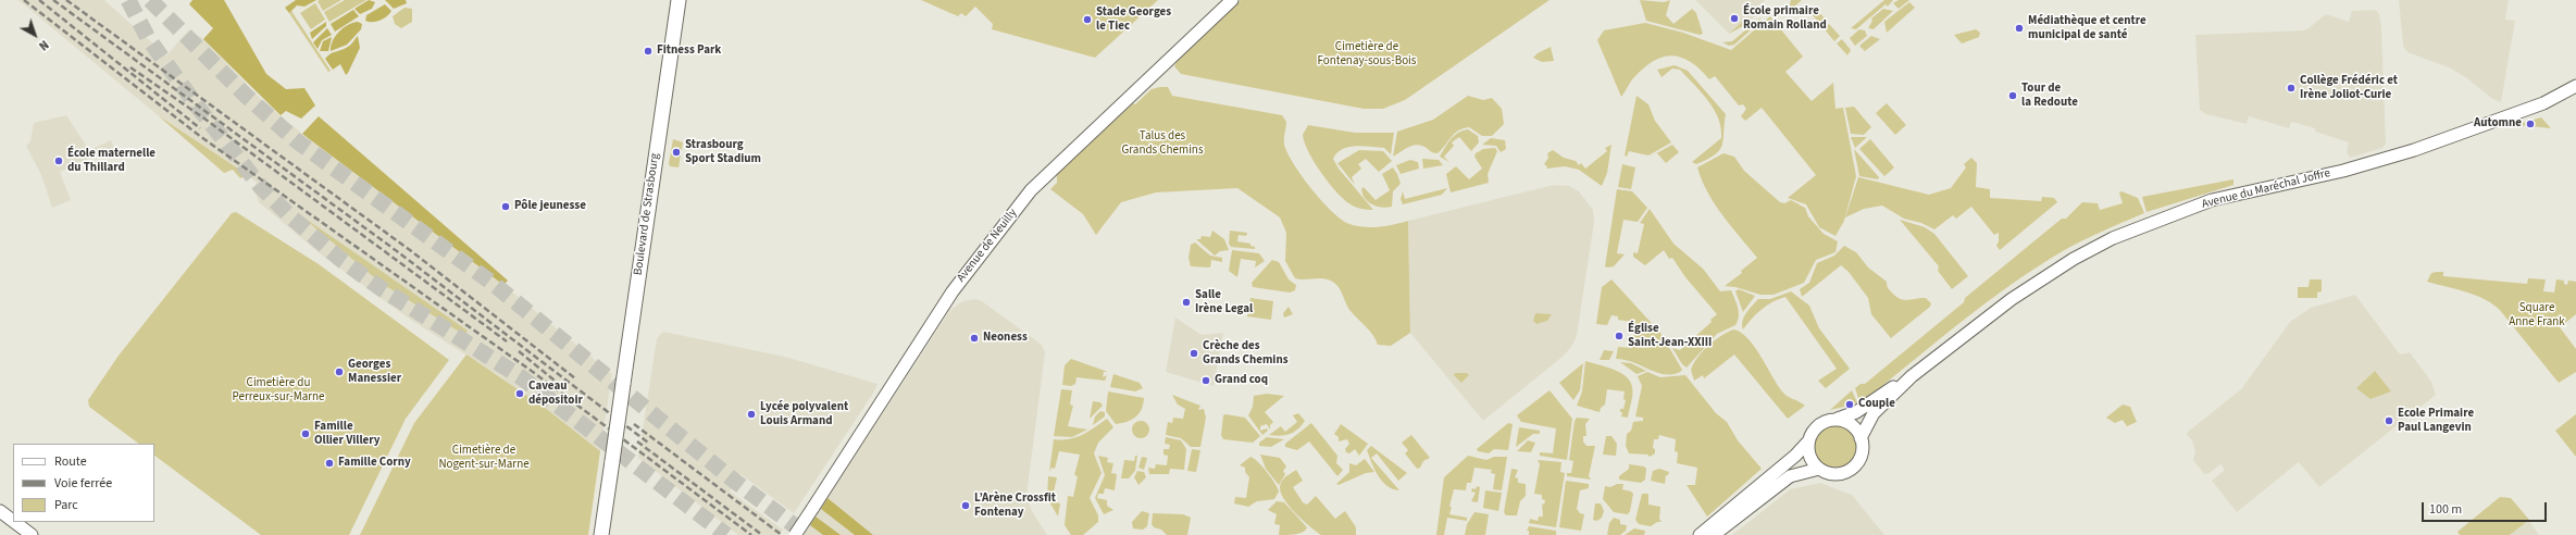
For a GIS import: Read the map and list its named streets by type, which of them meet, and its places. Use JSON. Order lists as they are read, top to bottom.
{
  "streets": {
    "main road": ["Avenue du Maréchal Joffre", "Boulevard de Strasbourg", "Avenue de Neuilly"]
  },
  "parks": [
    "Cimetière de Fontenay-sous-Bois",
    "Talus des Grands Chemins",
    "Square Anne Frank",
    "Cimetière du Perreux-sur-Marne",
    "Cimetière de Nogent-sur-Marne"
  ],
  "places": [
    "École primaire Romain Rolland",
    "Stade Georges le Tiec",
    "Médiathèque et centre municipal de santé",
    "Fitness Park",
    "Collège Frédéric et Irène Joliot-Curie",
    "Tour de la Redoute",
    "Automne",
    "Strasbourg Sport Stadium",
    "École maternelle du Thillard",
    "Pôle jeunesse",
    "Salle Irène Legal",
    "Église Saint-Jean-XXIII",
    "Neoness",
    "Crèche des Grands Chemins",
    "Georges Manessier",
    "Grand coq",
    "Caveau dépositoir",
    "Couple",
    "Lycée polyvalent Louis Armand",
    "Ecole Primaire Paul Langevin",
    "Famille Ollier Villery",
    "Famille Corny",
    "L’Arène Crossfit Fontenay"
  ],
  "legend": ["Route", "Voie ferrée", "Parc"],
  "scale_bar": "100 m",
  "north": "bottom right"
}
